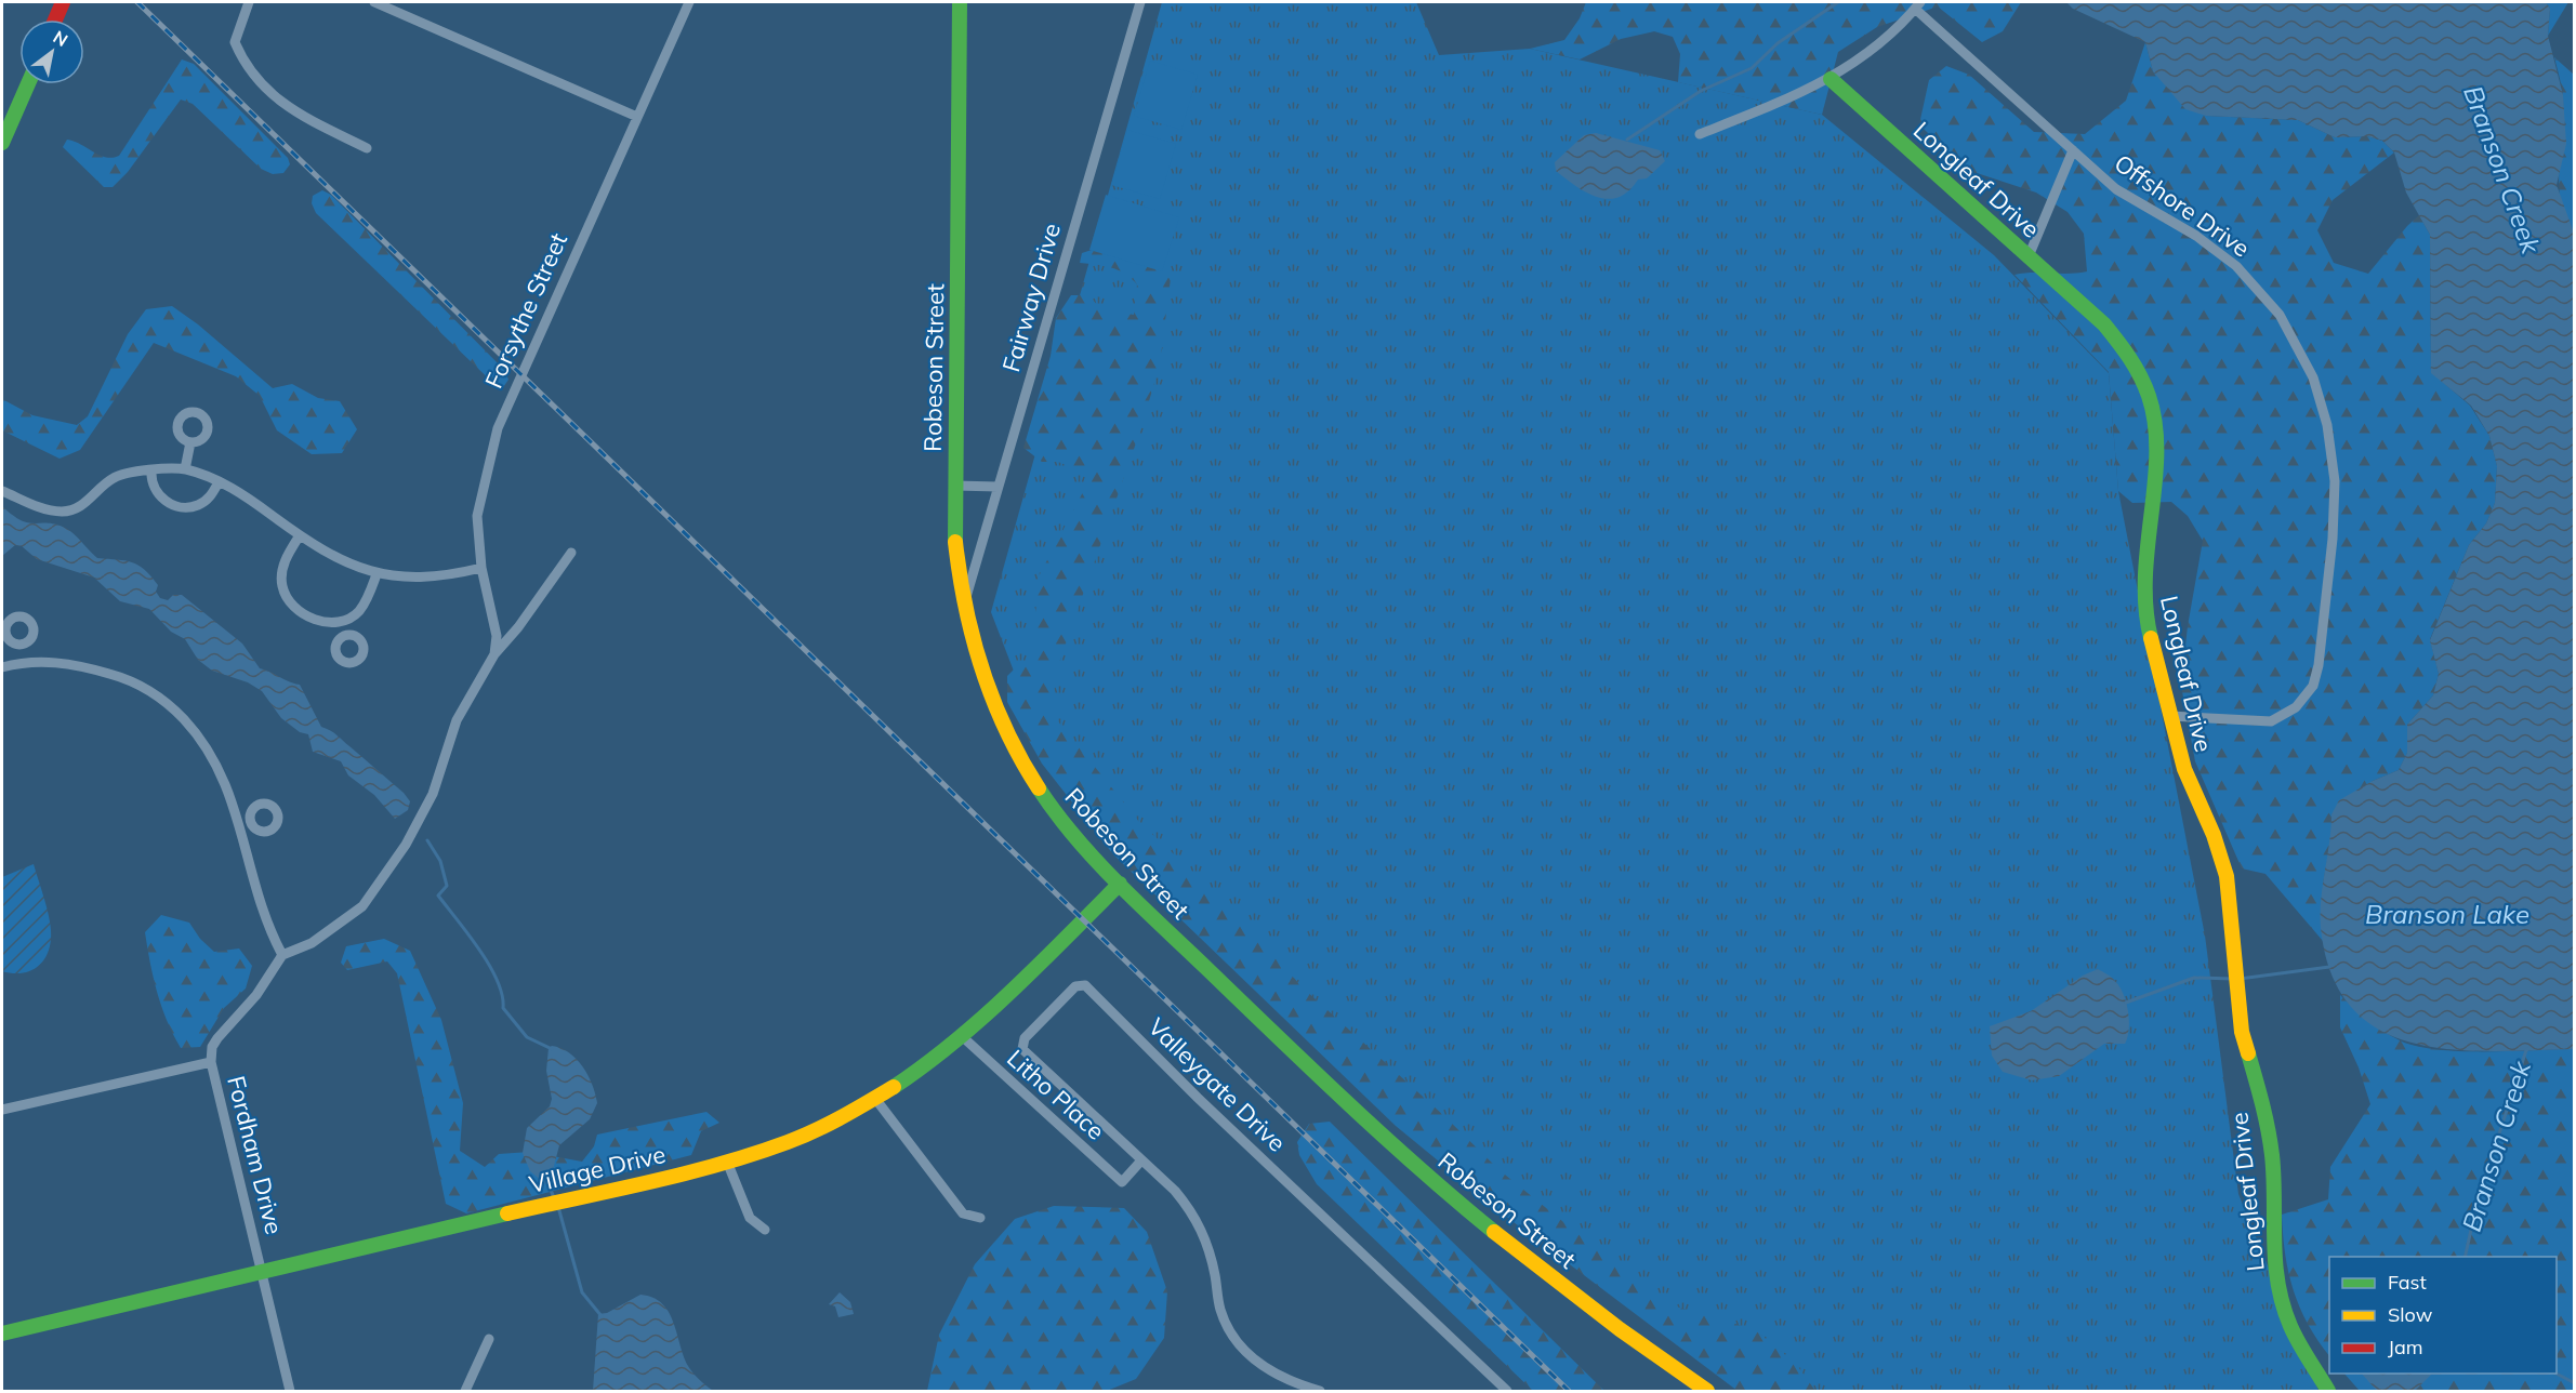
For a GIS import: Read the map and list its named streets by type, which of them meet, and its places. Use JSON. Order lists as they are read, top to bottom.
{
  "streets": {
    "main road": ["Longleaf Drive", "Robeson Street", "Village Drive"],
    "street": [
      "Offshore Drive",
      "Fairway Drive",
      "Forsythe Street",
      "Valleygate Drive",
      "Litho Place",
      "Fordham Drive"
    ]
  },
  "crossings": [
    ["Longleaf Drive", "Offshore Drive"],
    ["Fairway Drive", "Robeson Street"],
    ["Robeson Street", "Village Drive"],
    ["Valleygate Drive", "Litho Place"],
    ["Litho Place", "Village Drive"],
    ["Fordham Drive", "Village Drive"]
  ],
  "water": ["Branson Creek", "Branson Lake"],
  "legend": ["Fast", "Slow", "Jam"],
  "north": "top right"
}
